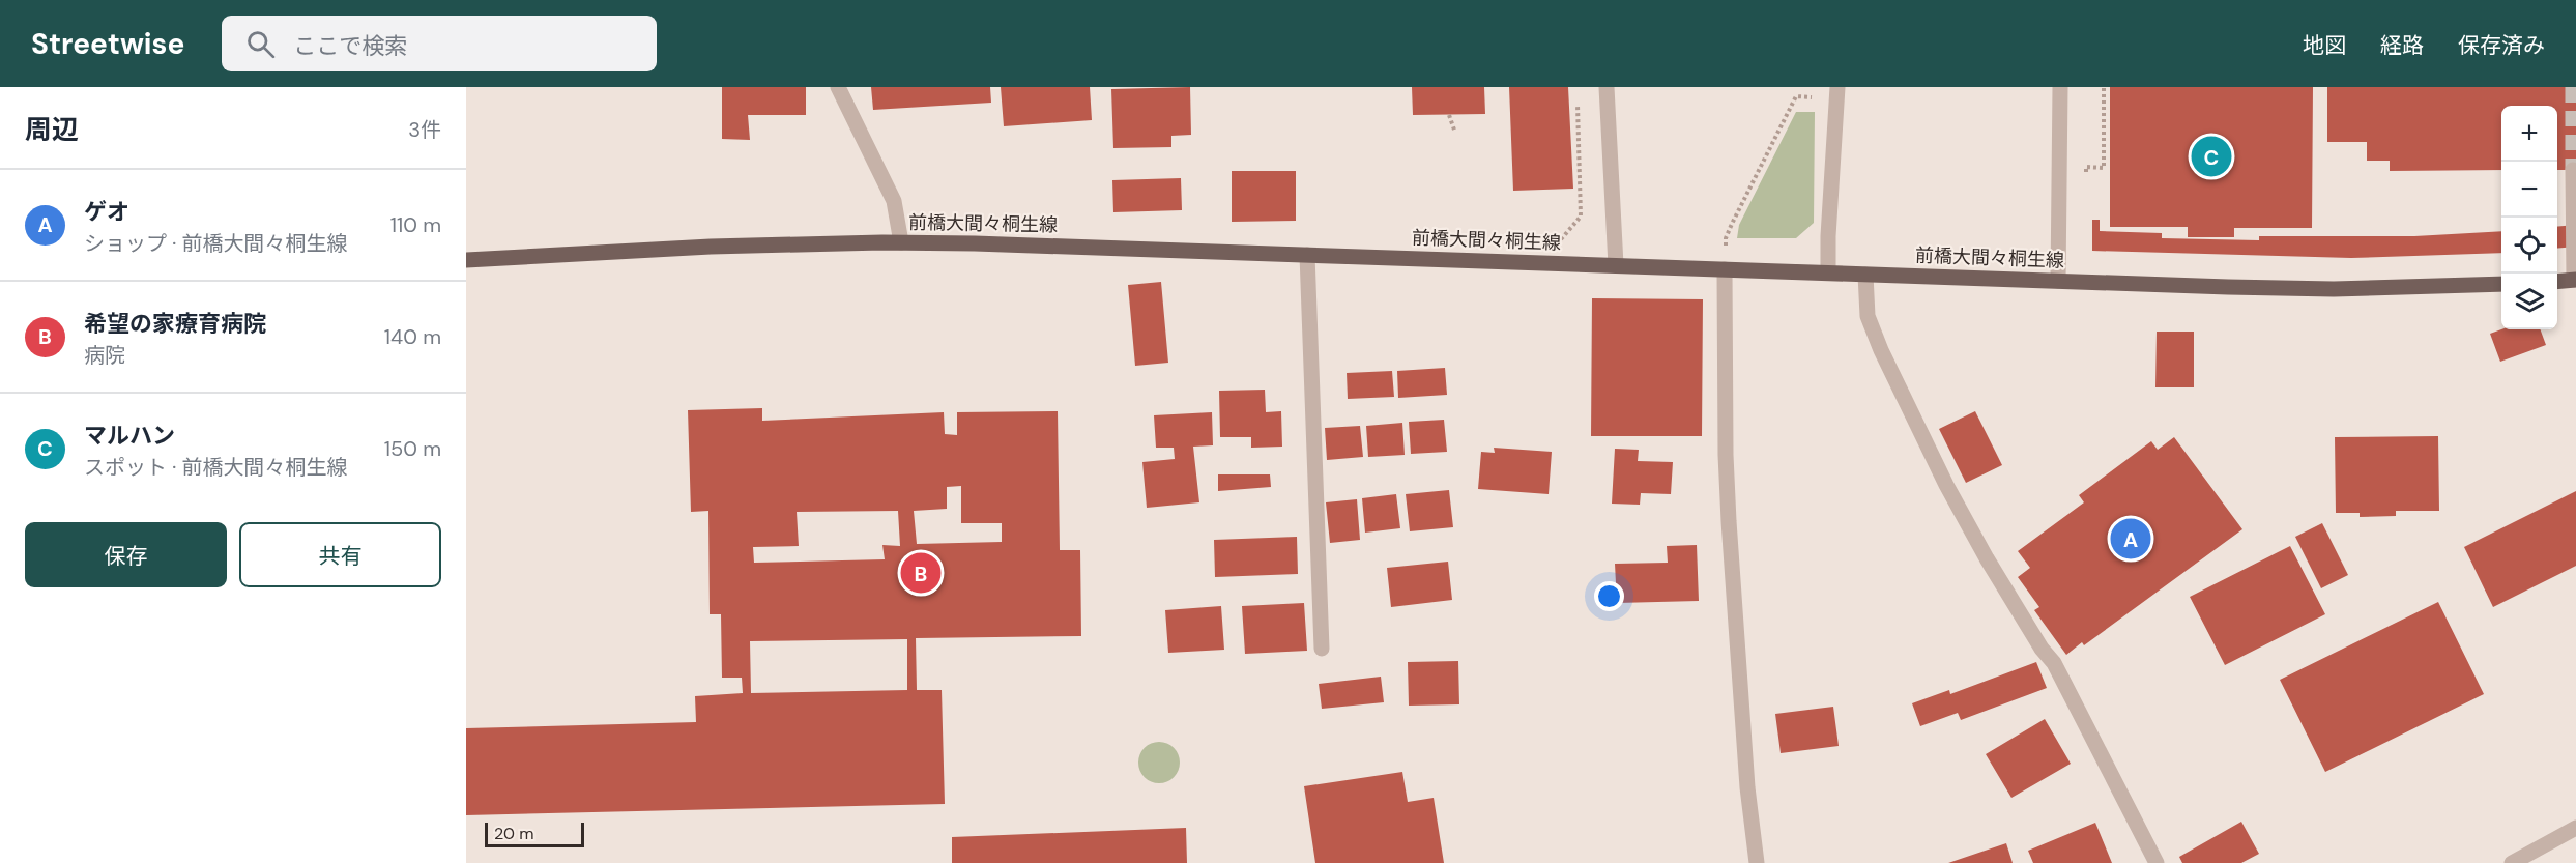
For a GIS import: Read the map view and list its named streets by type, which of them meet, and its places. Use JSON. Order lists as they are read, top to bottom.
{
  "streets": {
    "main road": ["前橋大間々桐生線"]
  },
  "scale_bar": "20 m",
  "page": {
    "header": "Streetwise",
    "search": "ここで検索",
    "nav": ["地図", "経路", "保存済み"],
    "heading": ["周辺", "3件"],
    "map_buttons": ["+", "−"],
    "pins": ["C", "A", "B"],
    "list": [
      {
        "mark": "A",
        "name": "ゲオ",
        "note": "ショップ · 前橋大間々桐生線",
        "value": "110 m"
      },
      {
        "mark": "B",
        "name": "希望の家療育病院",
        "note": "病院",
        "value": "140 m"
      },
      {
        "mark": "C",
        "name": "マルハン",
        "note": "スポット · 前橋大間々桐生線",
        "value": "150 m"
      }
    ],
    "buttons": ["保存", "共有"],
    "scale": "20 m"
  }
}
